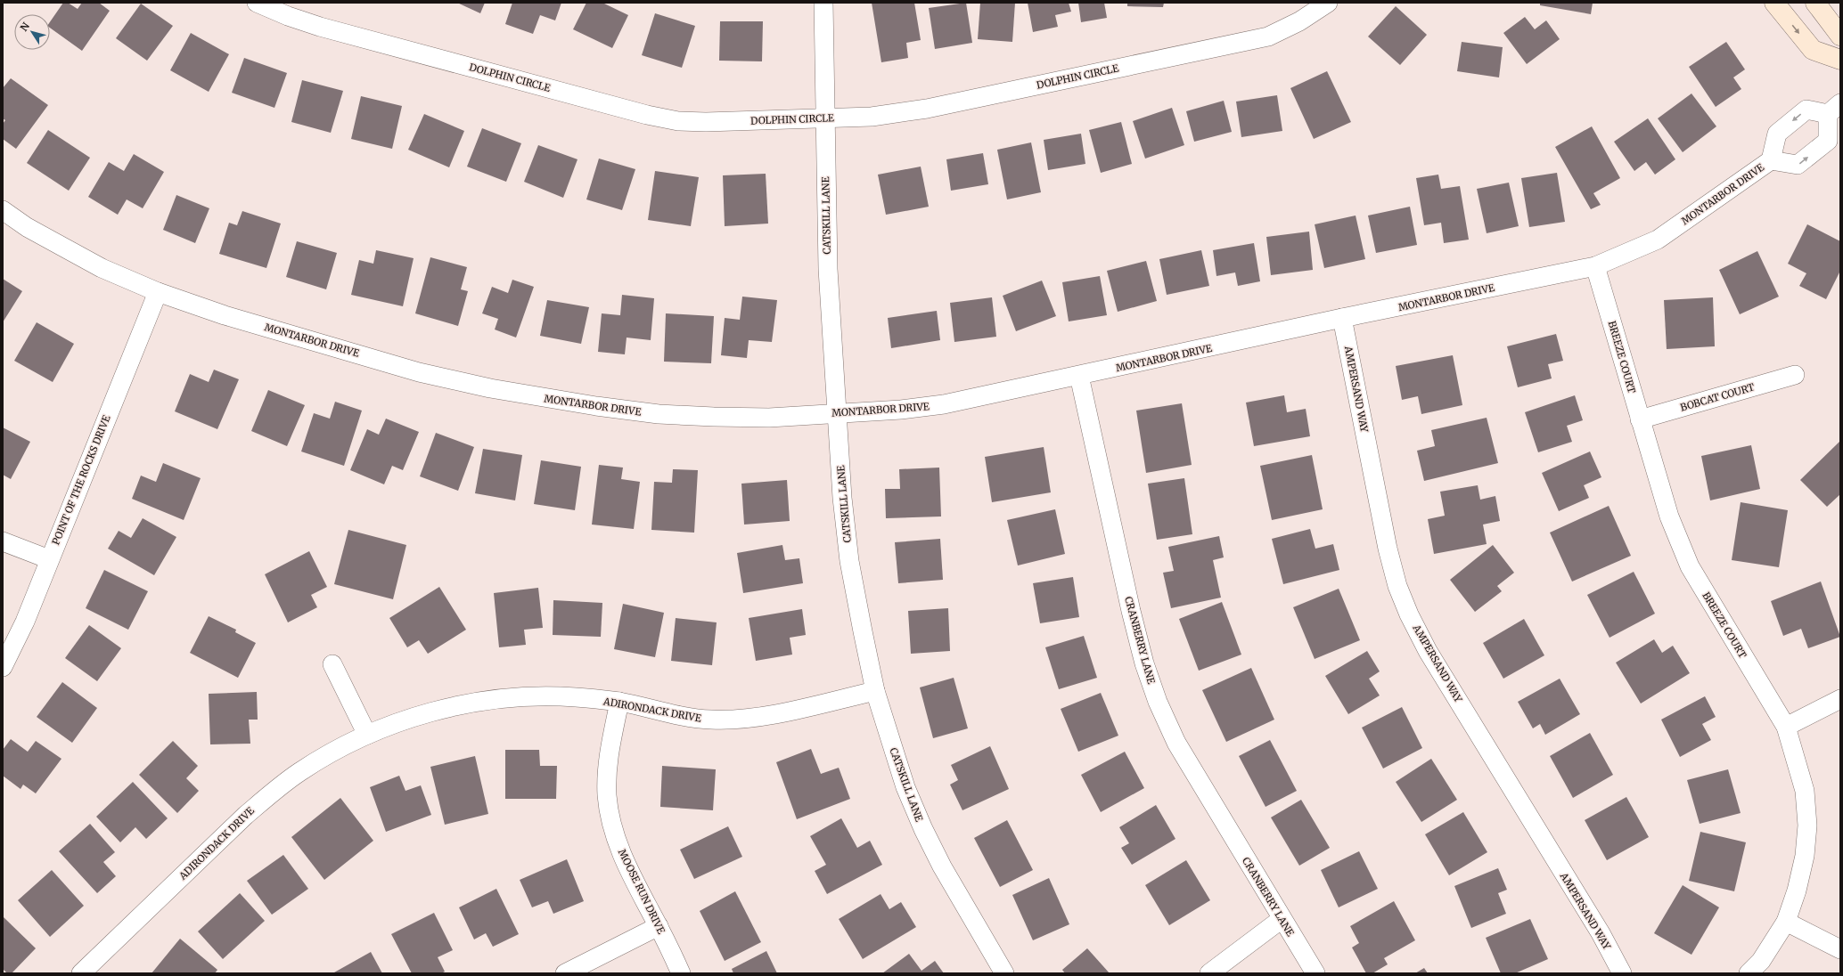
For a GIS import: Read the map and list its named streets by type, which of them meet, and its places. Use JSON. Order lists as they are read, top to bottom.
{
  "streets": {
    "street": [
      "DOLPHIN CIRCLE",
      "MONTARBOR DRIVE",
      "CATSKILL LANE",
      "BREEZE COURT",
      "AMPERSAND WAY",
      "BOBCAT COURT",
      "POINT OF THE ROCKS DRIVE",
      "CRANBERRY LANE",
      "ADIRONDACK DRIVE",
      "MOOSE RUN DRIVE"
    ]
  },
  "crossings": [
    ["DOLPHIN CIRCLE", "CATSKILL LANE"],
    ["MONTARBOR DRIVE", "CATSKILL LANE"],
    ["MONTARBOR DRIVE", "BREEZE COURT"],
    ["MONTARBOR DRIVE", "AMPERSAND WAY"],
    ["MONTARBOR DRIVE", "POINT OF THE ROCKS DRIVE"],
    ["MONTARBOR DRIVE", "CRANBERRY LANE"],
    ["CATSKILL LANE", "ADIRONDACK DRIVE"],
    ["BREEZE COURT", "BOBCAT COURT"],
    ["ADIRONDACK DRIVE", "MOOSE RUN DRIVE"]
  ],
  "north": "top left"
}
